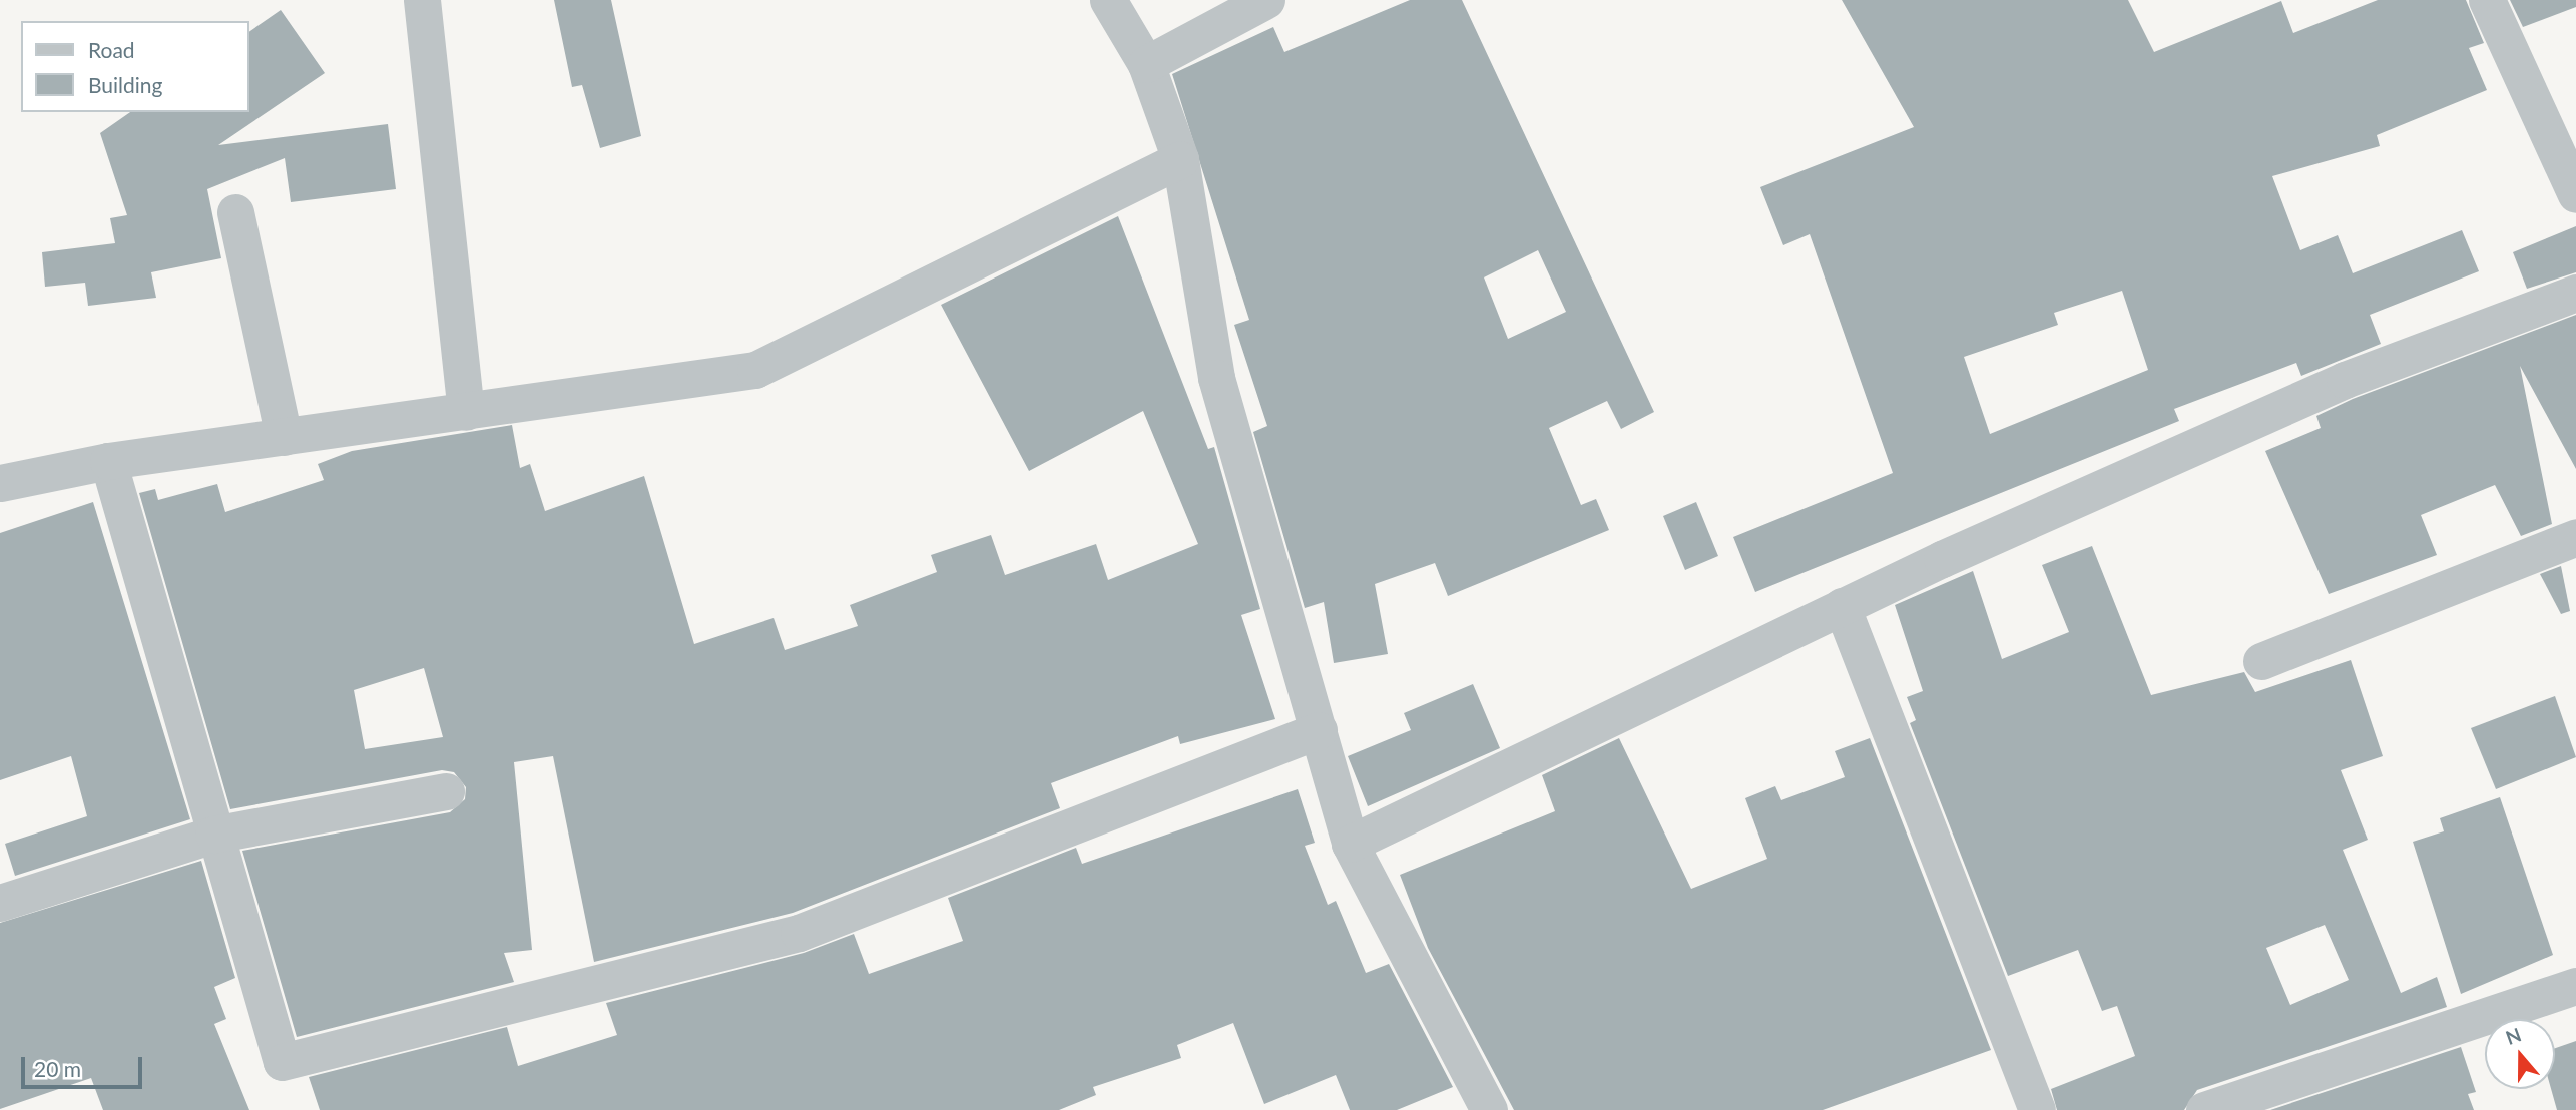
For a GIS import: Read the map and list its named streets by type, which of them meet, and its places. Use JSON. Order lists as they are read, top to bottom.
{
  "legend": ["Road", "Building"],
  "scale_bar": "20 m",
  "north": "top"
}
